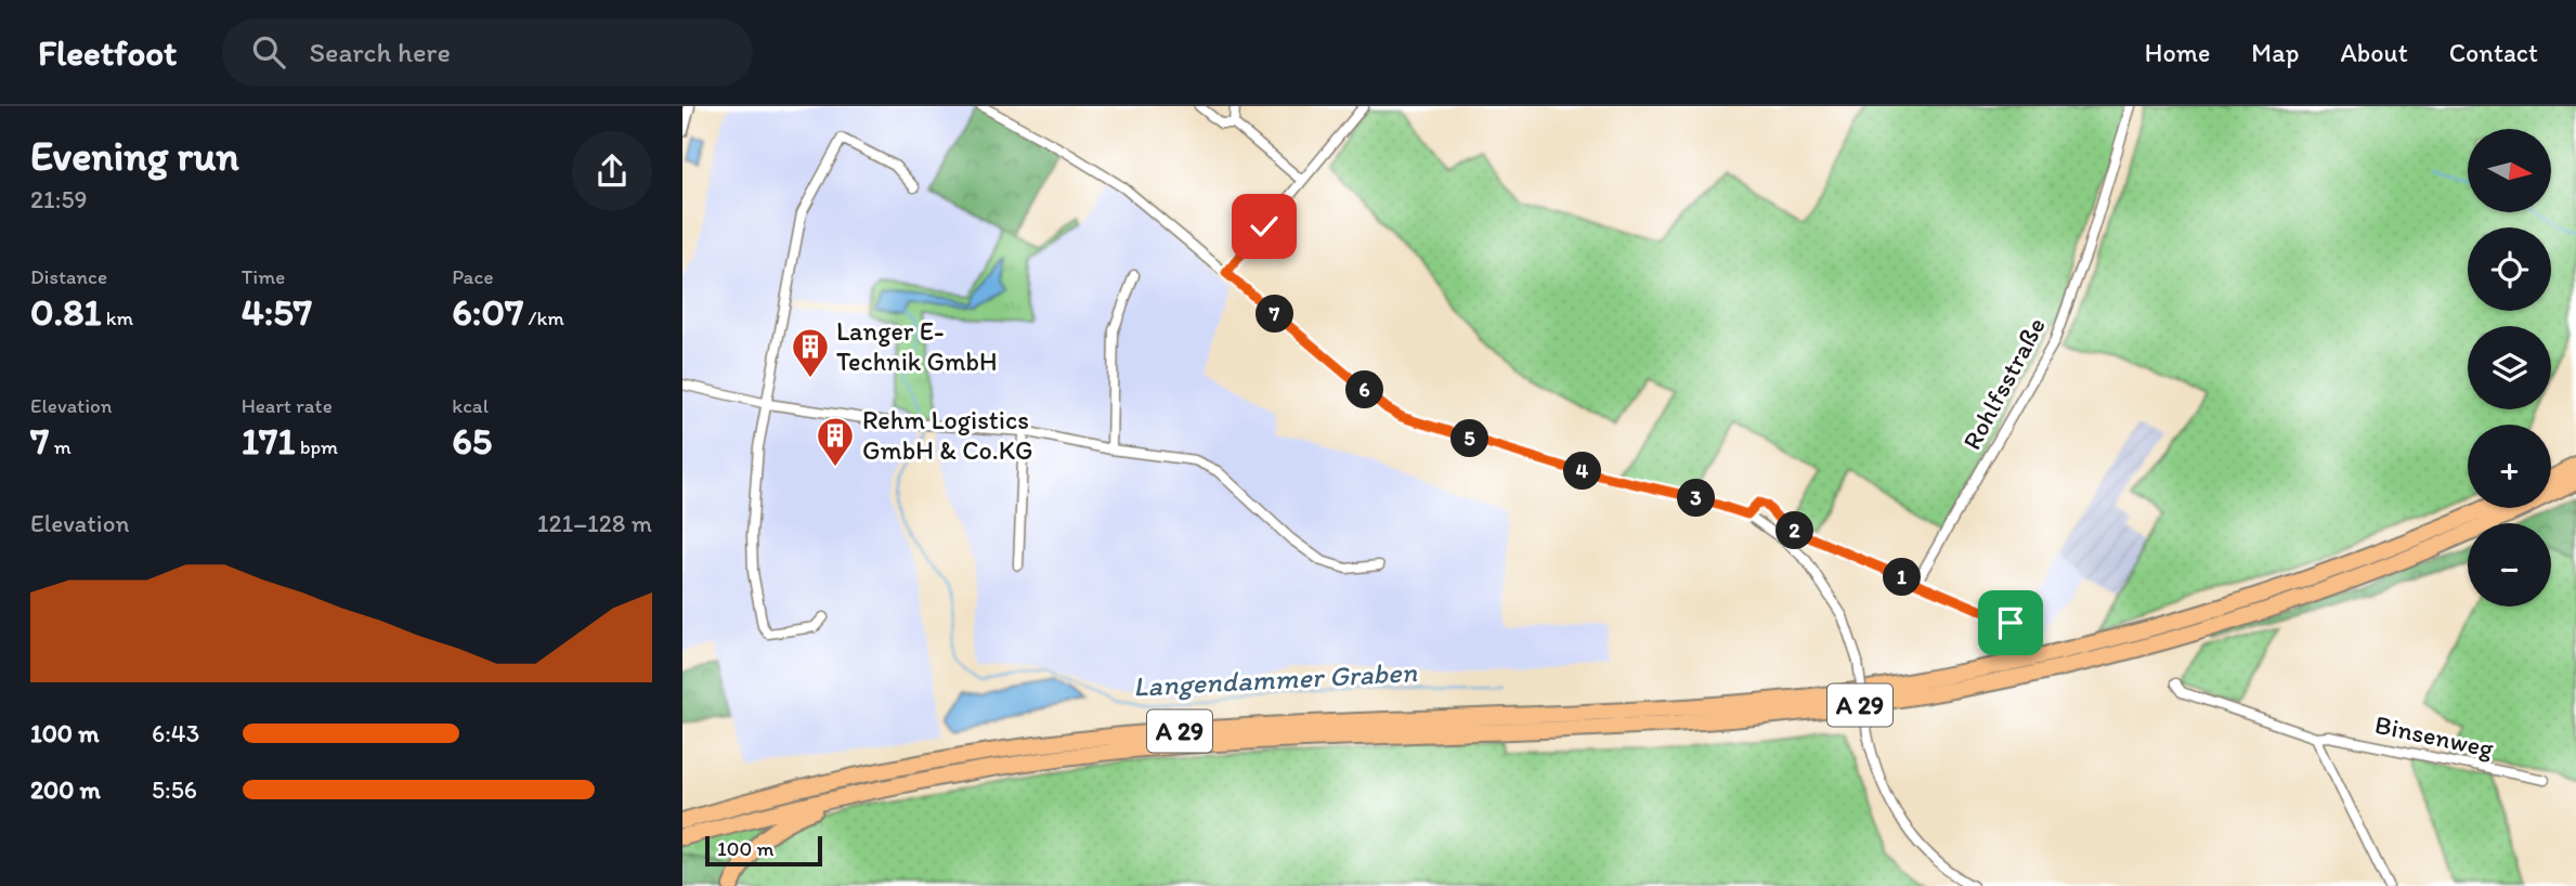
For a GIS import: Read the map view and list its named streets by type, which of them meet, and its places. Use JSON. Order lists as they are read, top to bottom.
{
  "streets": {
    "highway": ["A 29"],
    "street": ["Rohlfsstraße", "Binsenweg"]
  },
  "water": ["Langendammer Graben"],
  "places": {
    "building": ["Langer E- Technik GmbH", "Rehm Logistics GmbH & Co.KG"]
  },
  "scale_bar": "100 m",
  "north": "right",
  "page": {
    "header": "Fleetfoot",
    "search": "Search here",
    "nav": [
      "Home",
      "Map",
      "About",
      "Contact"
    ],
    "heading": ["Evening run", "21:59"],
    "map_buttons": ["+", "−"],
    "stats": [
      ["Distance", "0.81 km"],
      ["Time", "4:57"],
      ["Pace", "6:07 /km"],
      ["Elevation", "7 m"],
      ["Heart rate", "171 bpm"],
      ["kcal", "65"]
    ],
    "pins": [
      "7",
      "6",
      "5",
      "4",
      "3",
      "2",
      "1"
    ],
    "chart": ["Elevation", "121–128 m"],
    "list": [
      {
        "name": "100 m",
        "note": "6:43"
      },
      {
        "name": "200 m",
        "note": "5:56"
      }
    ],
    "scale": "100 m"
  }
}
